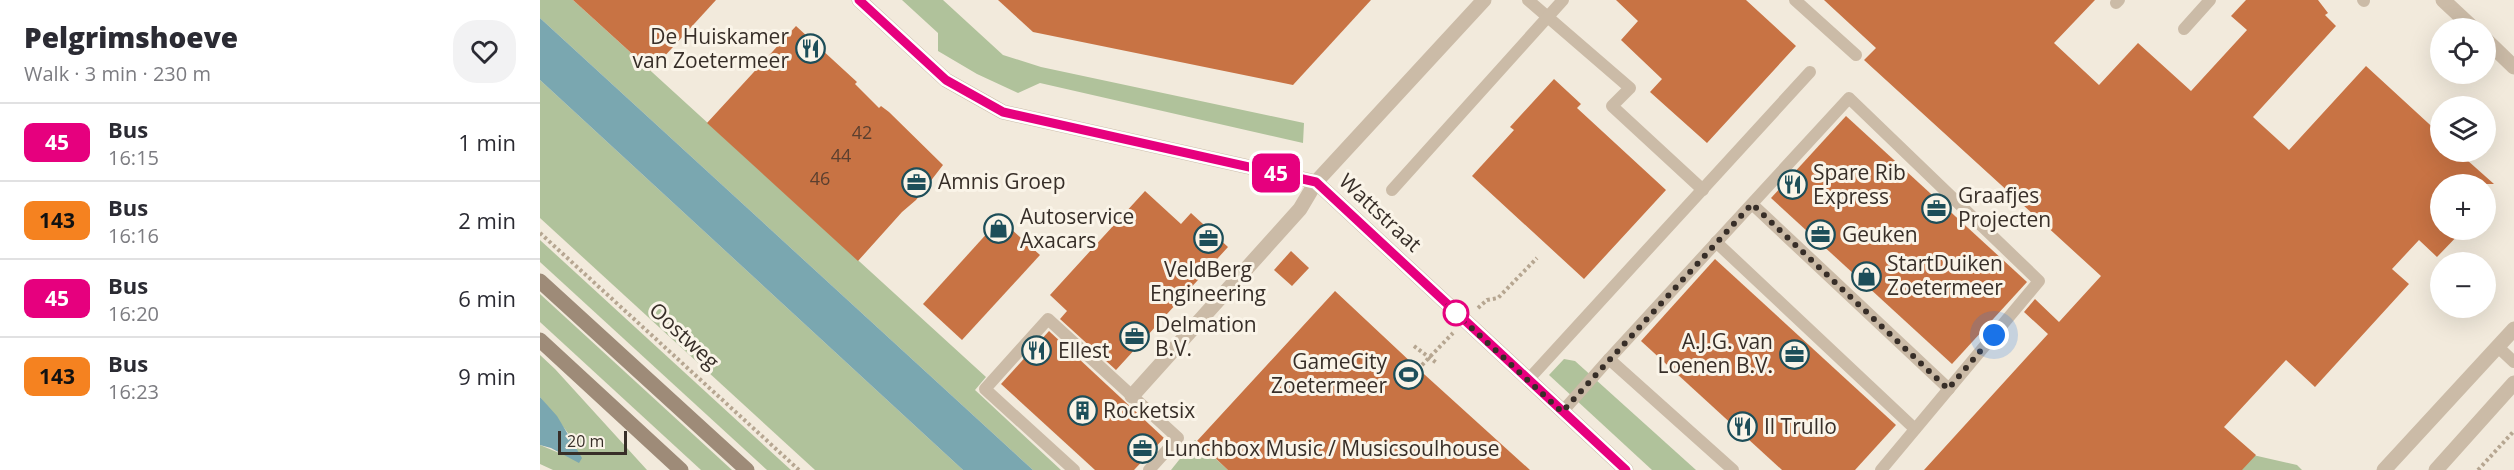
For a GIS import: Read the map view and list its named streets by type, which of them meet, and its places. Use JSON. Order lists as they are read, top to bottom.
{
  "streets": {
    "street": ["Wattstraat"],
    "path": ["Oostweg"]
  },
  "places": {
    "restaurant": [
      "De Huiskamer van Zoetermeer",
      "Spare Rib Express",
      "Ellest",
      "Il Trullo"
    ],
    "office": [
      "Amnis Groep",
      "Graafjes Projecten",
      "Geuken",
      "VeldBerg Engineering",
      "Delmation B.V.",
      "A.J.G. van Loenen B.V.",
      "Lunchbox Music / Musicsoulhouse"
    ],
    "shop": ["Autoservice Axacars", "StartDuiken Zoetermeer"],
    "sports": ["GameCity Zoetermeer"],
    "building": ["Rocketsix"]
  },
  "lines": ["bus line 45"],
  "house_numbers": ["42", "44", "46"],
  "scale_bar": "20 m",
  "page": {
    "heading": ["Pelgrimshoeve", "Walk · 3 min · 230 m"],
    "on_map": "45",
    "map_buttons": ["+", "−"],
    "list": [
      {
        "mark": "45",
        "name": "Bus",
        "note": "16:15",
        "value": "1 min"
      },
      {
        "mark": "143",
        "name": "Bus",
        "note": "16:16",
        "value": "2 min"
      },
      {
        "mark": "45",
        "name": "Bus",
        "note": "16:20",
        "value": "6 min"
      },
      {
        "mark": "143",
        "name": "Bus",
        "note": "16:23",
        "value": "9 min"
      }
    ],
    "scale": "20 m"
  }
}
